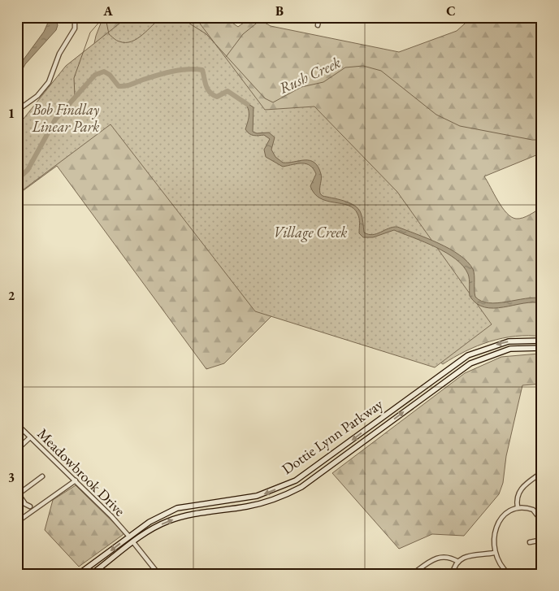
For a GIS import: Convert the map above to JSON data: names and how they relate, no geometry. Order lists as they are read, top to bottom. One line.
{"streets":{"main road":["Dottie Lynn Parkway"],"street":["Meadowbrook Drive"]},"crossings":[["Dottie Lynn Parkway","Meadowbrook Drive"]],"water":["Rush Creek"],"parks":["Bob Findlay Linear Park","Village Creek"],"grid":{"columns":["A","B","C"],"rows":["1","2","3"]}}
